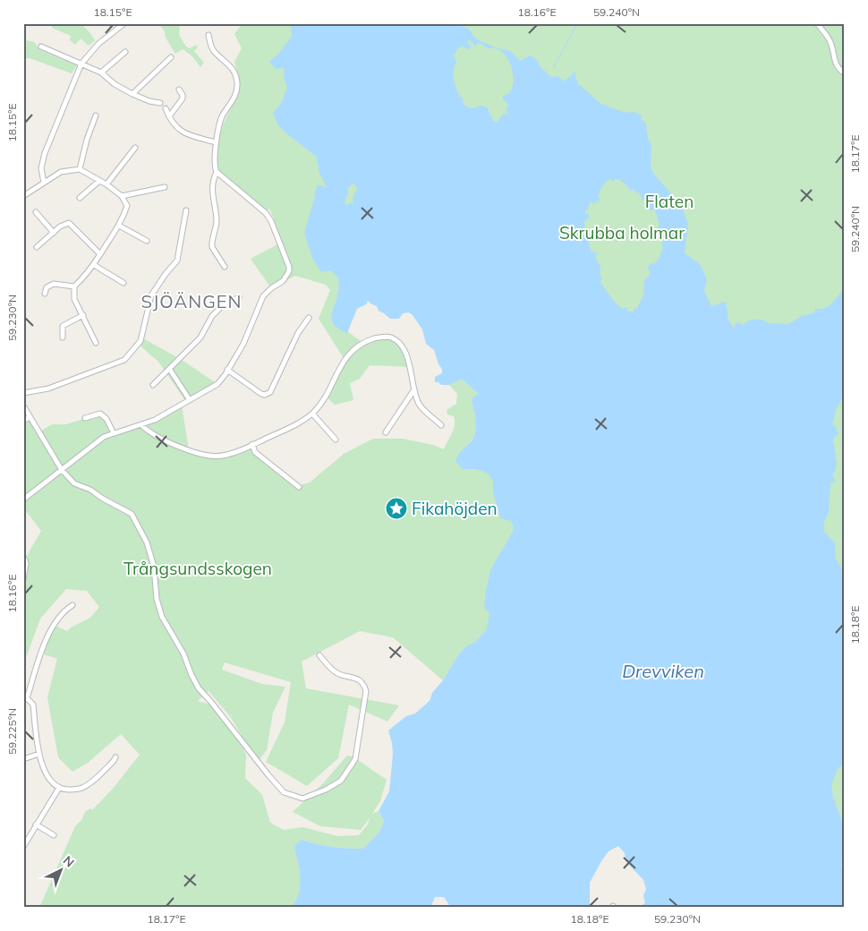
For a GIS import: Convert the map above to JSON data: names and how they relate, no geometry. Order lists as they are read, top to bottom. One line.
{"districts":["SJÖÄNGEN"],"water":["Drevviken"],"parks":["Flaten","Skrubba holmar","Trångsundsskogen"],"places":{"place":["Fikahöjden"]},"north":"top right","coordinates":["18.15°E","18.16°E","59.240°N","18.17°E","59.230°N","18.18°E","59.225°N"]}
